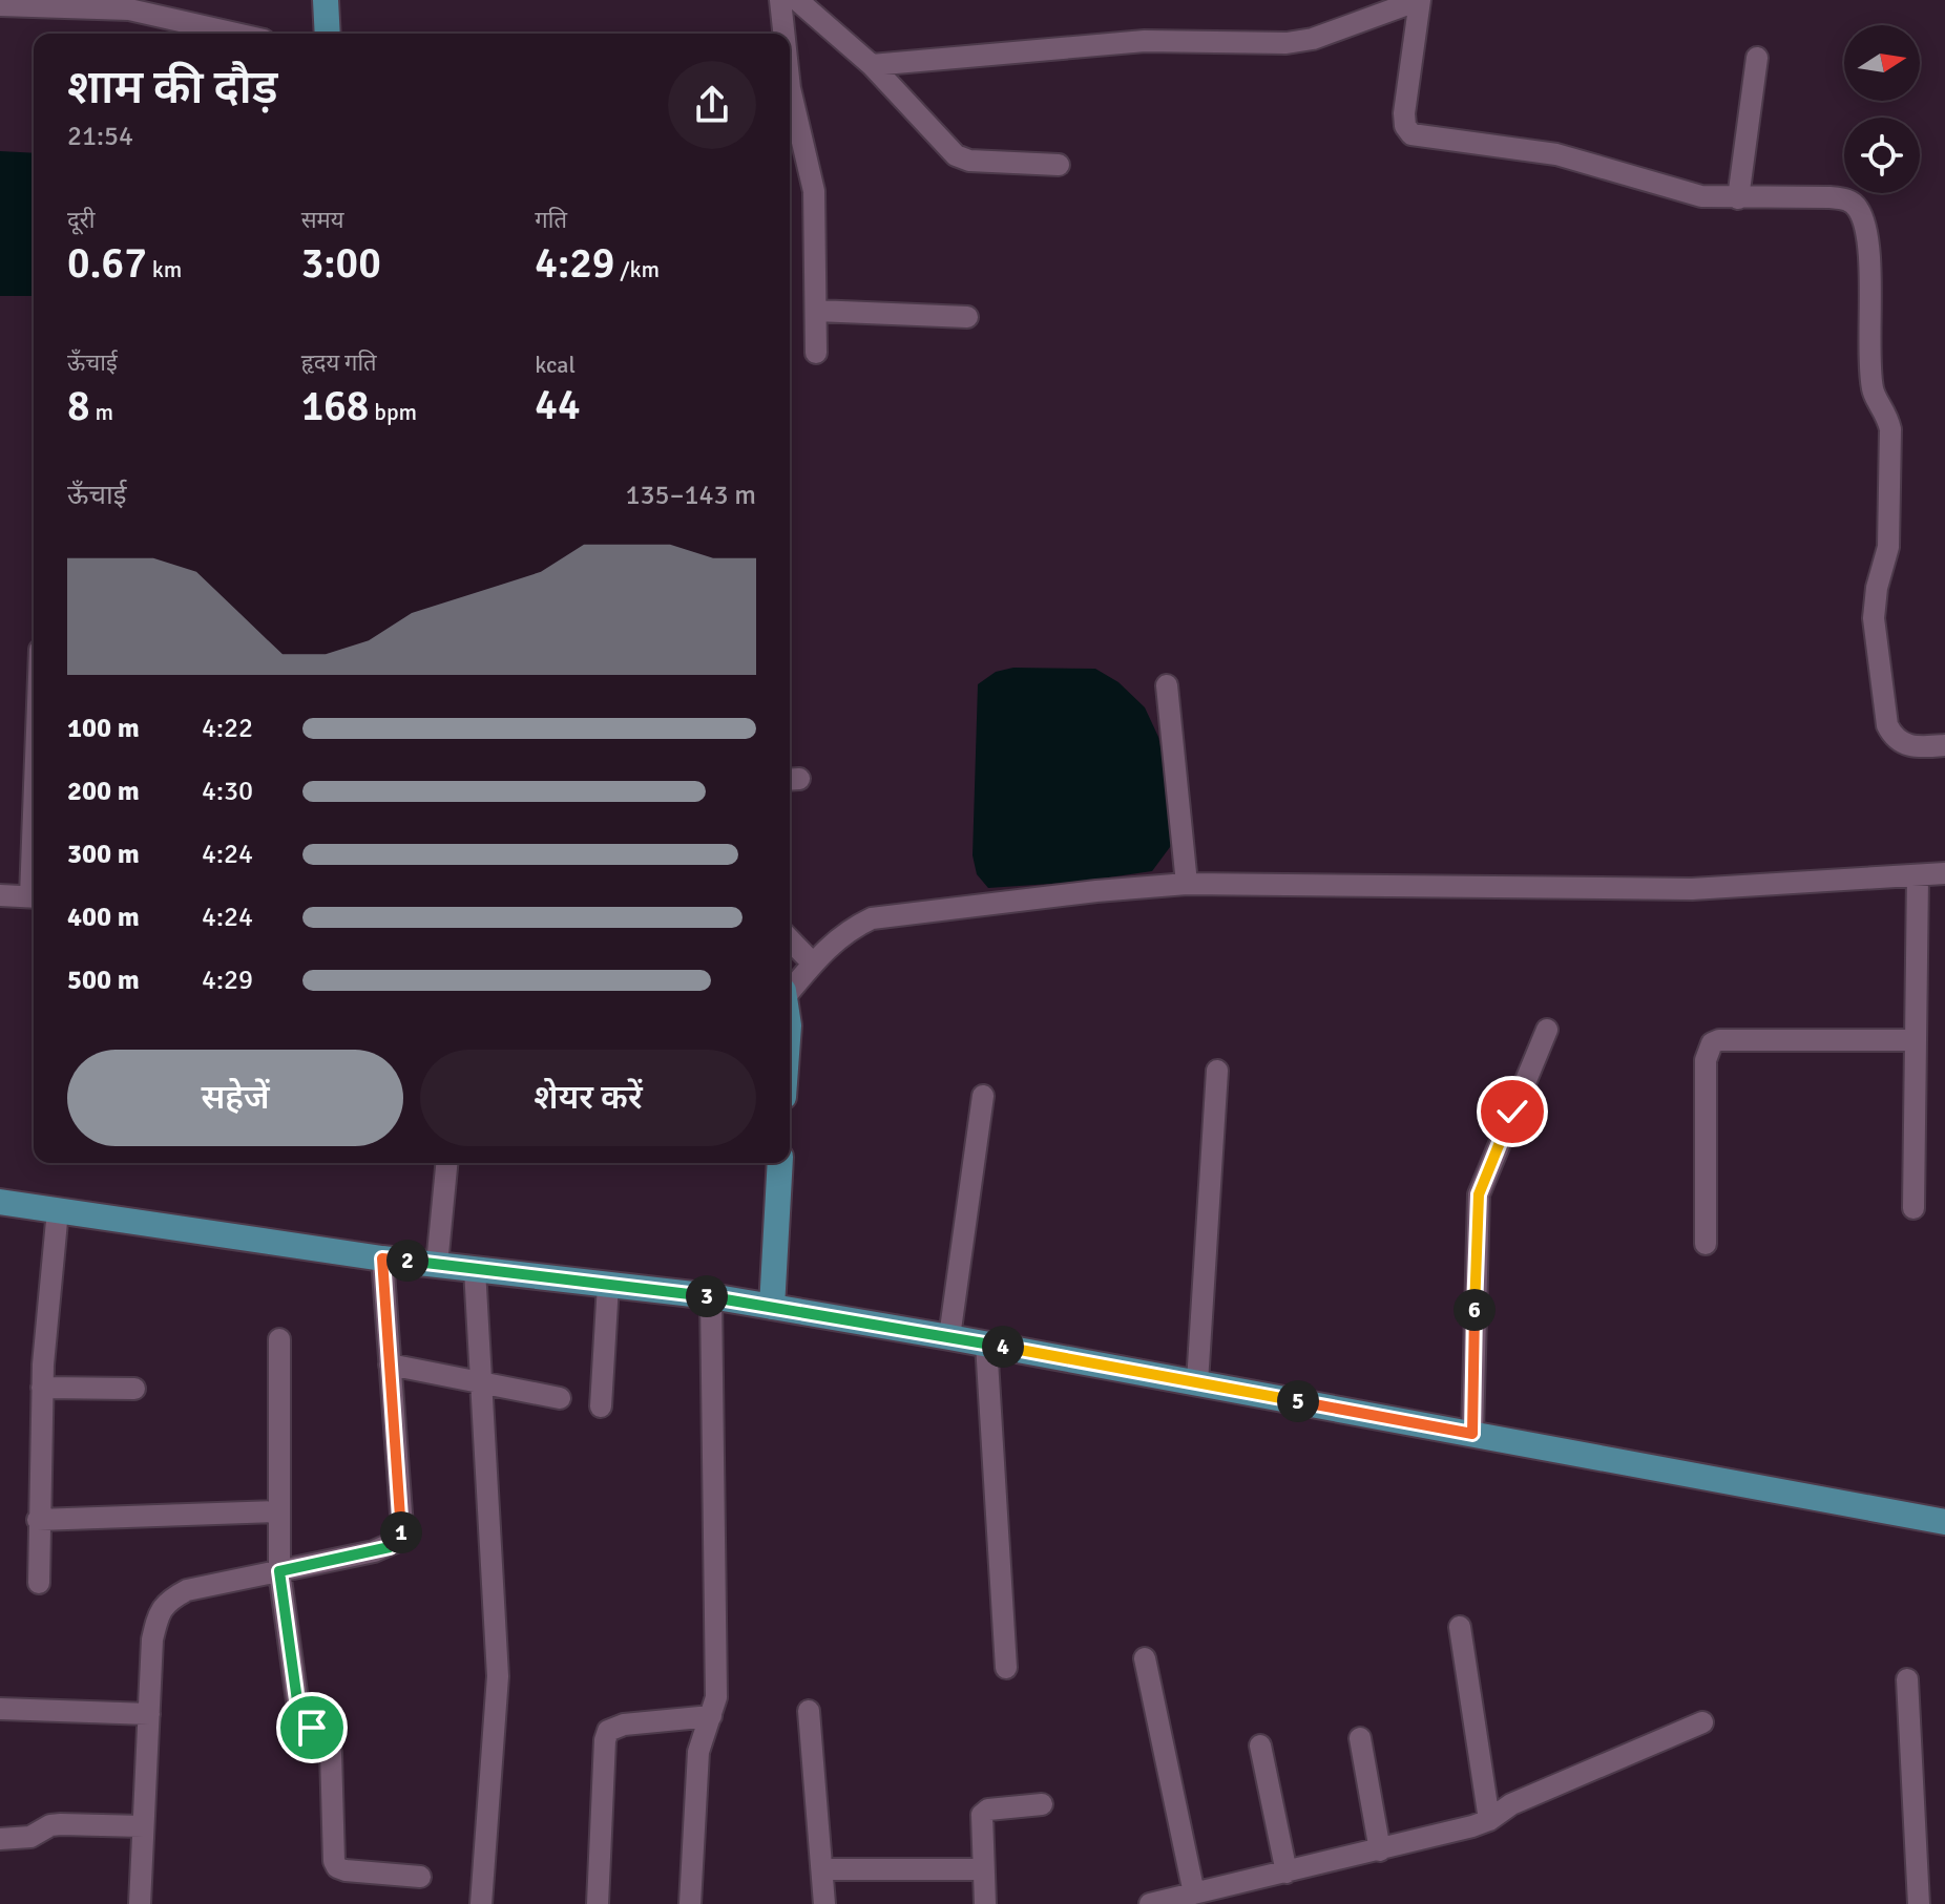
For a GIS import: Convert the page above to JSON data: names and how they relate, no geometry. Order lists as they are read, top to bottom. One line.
{"north":"right","page":{"heading":["शाम की दौड़","21:54"],"stats":[["दूरी","0.67 km"],["समय","3:00"],["गति","4:29 /km"],["ऊँचाई","8 m"],["हृदय गति","168 bpm"],["kcal","44"]],"chart":["ऊँचाई","135–143 m"],"list":[{"name":"100 m","note":"4:22"},{"name":"200 m","note":"4:30"},{"name":"300 m","note":"4:24"},{"name":"400 m","note":"4:24"},{"name":"500 m","note":"4:29"}],"buttons":["सहेजें","शेयर करें"],"pins":["2","3","6","4","5","1"]}}
